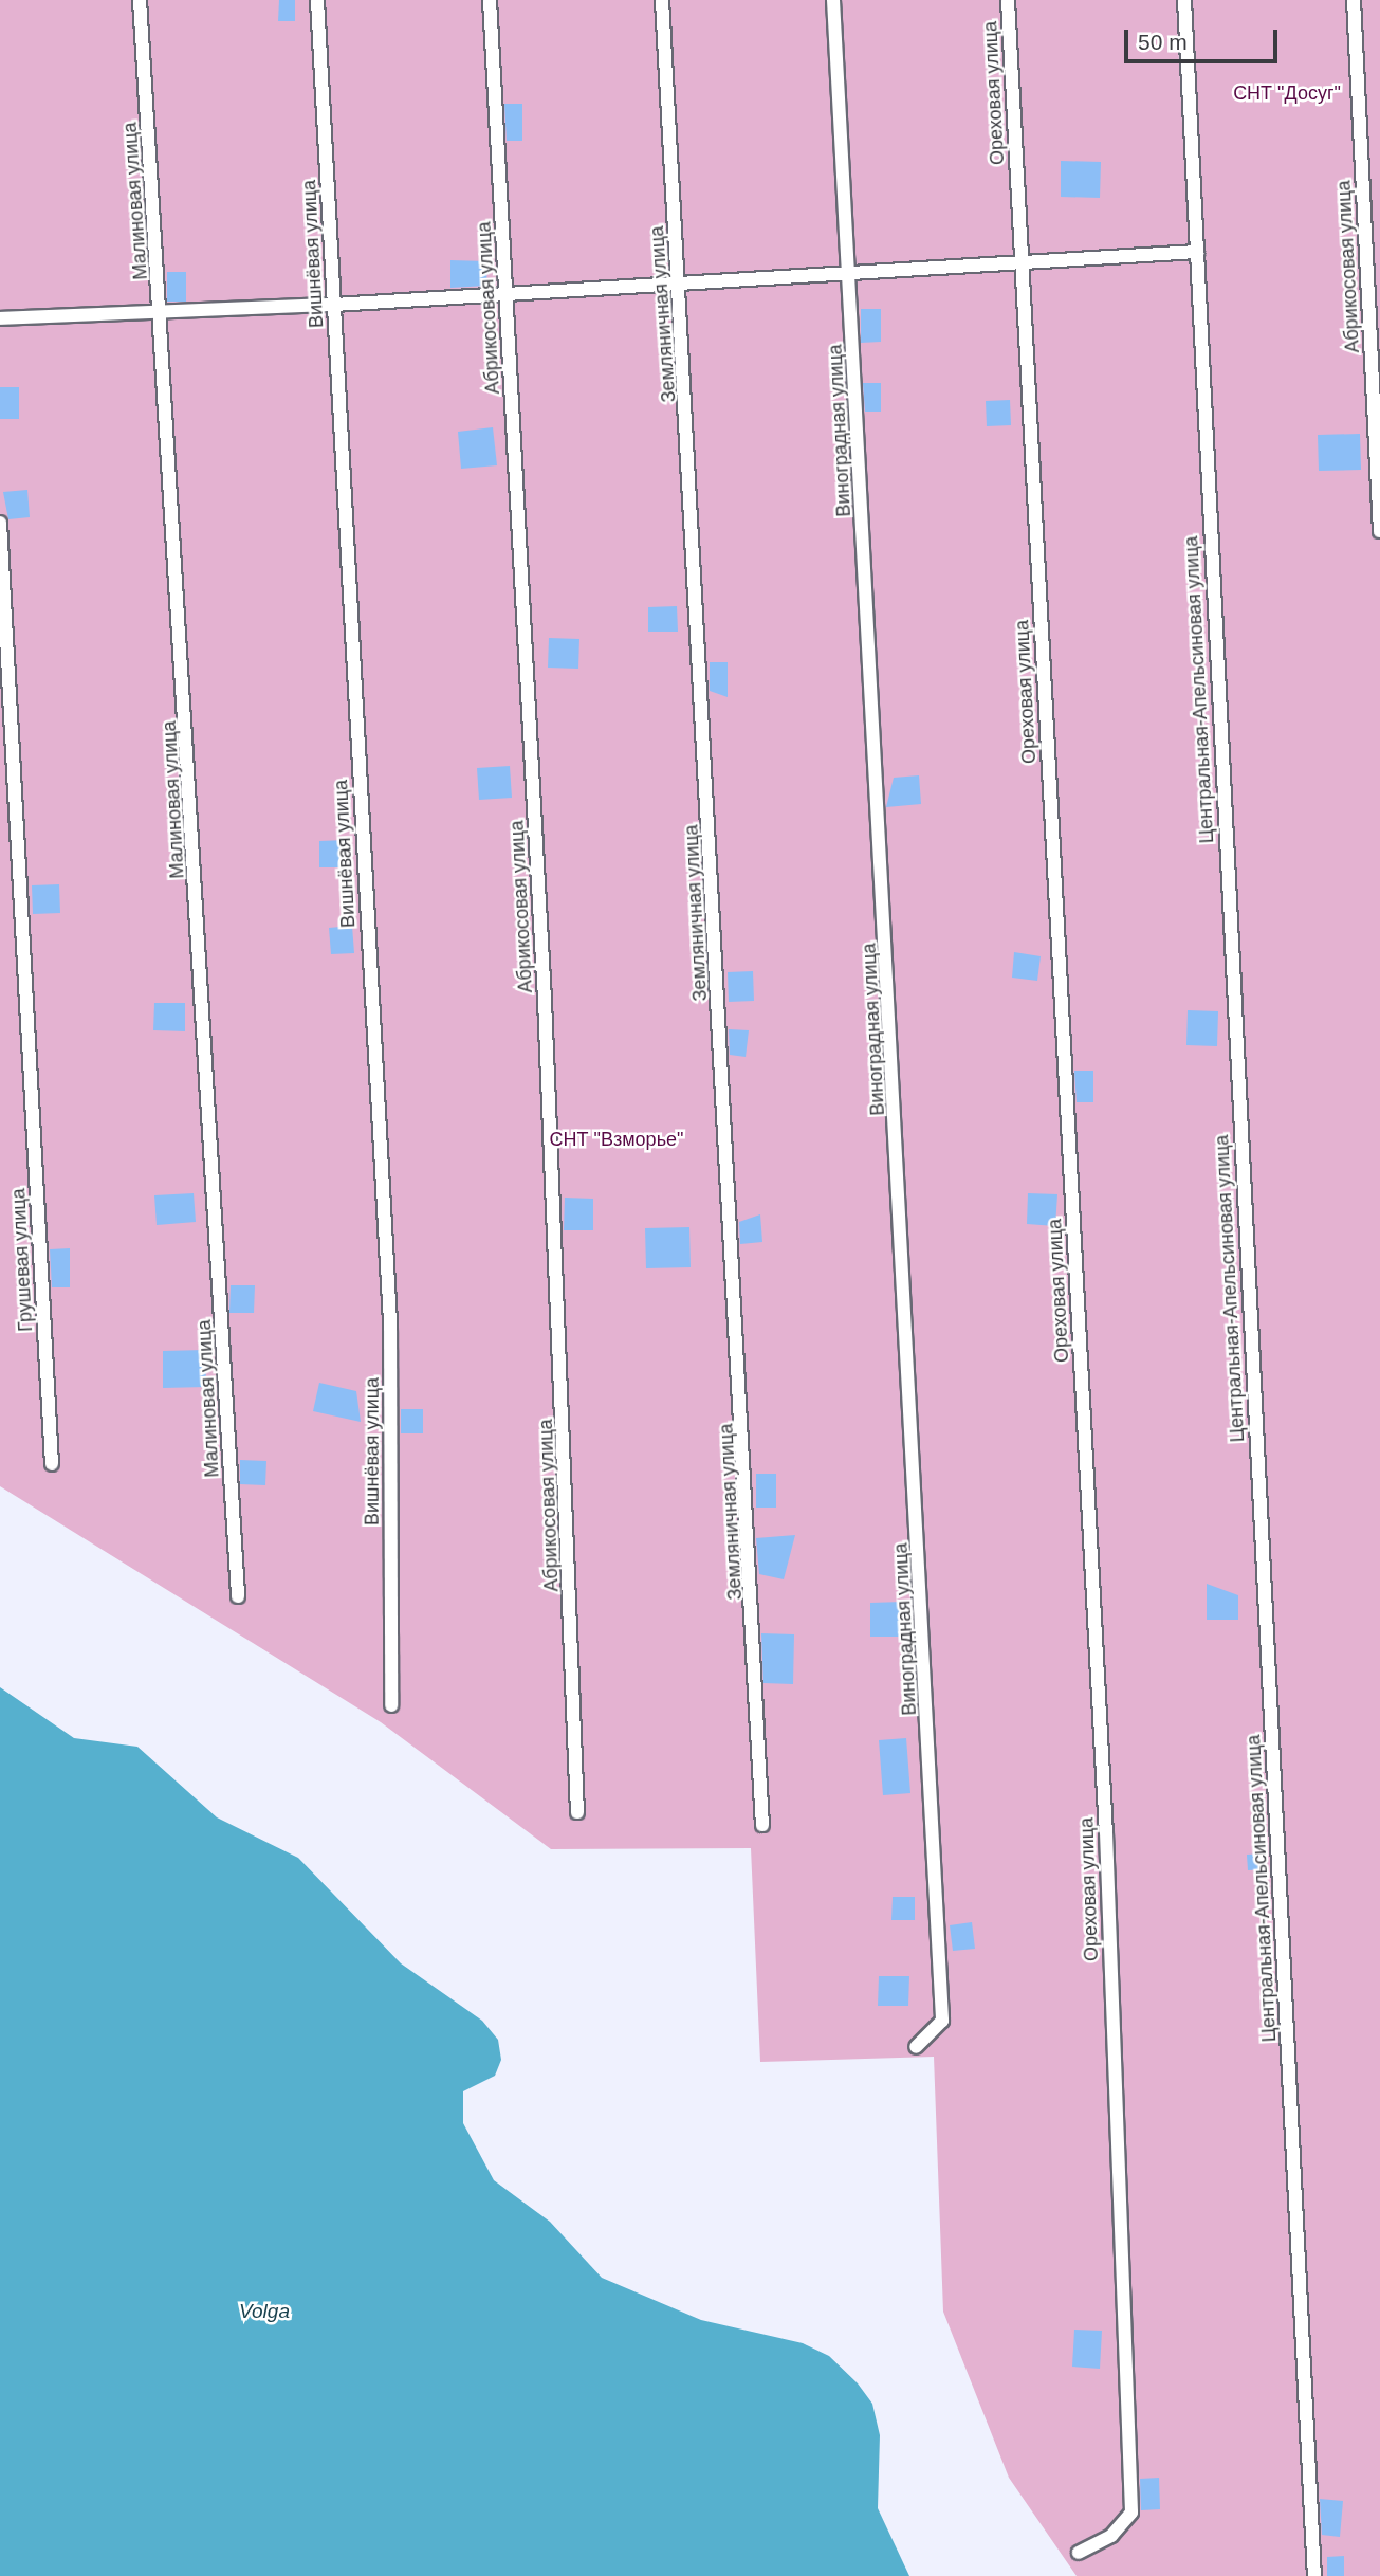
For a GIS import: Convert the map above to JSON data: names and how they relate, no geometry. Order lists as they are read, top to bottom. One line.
{"streets":{"lane":["Ореховая улица","Малиновая улица","Вишнёвая улица","Абрикосовая улица","Земляничная улица","Виноградная улица","Центральная-Апельсиновая улица","Грушевая улица"]},"water":["Volga"],"parks":["СНТ \"Досуг\"","СНТ \"Взморье\""],"scale_bar":"50 m"}
